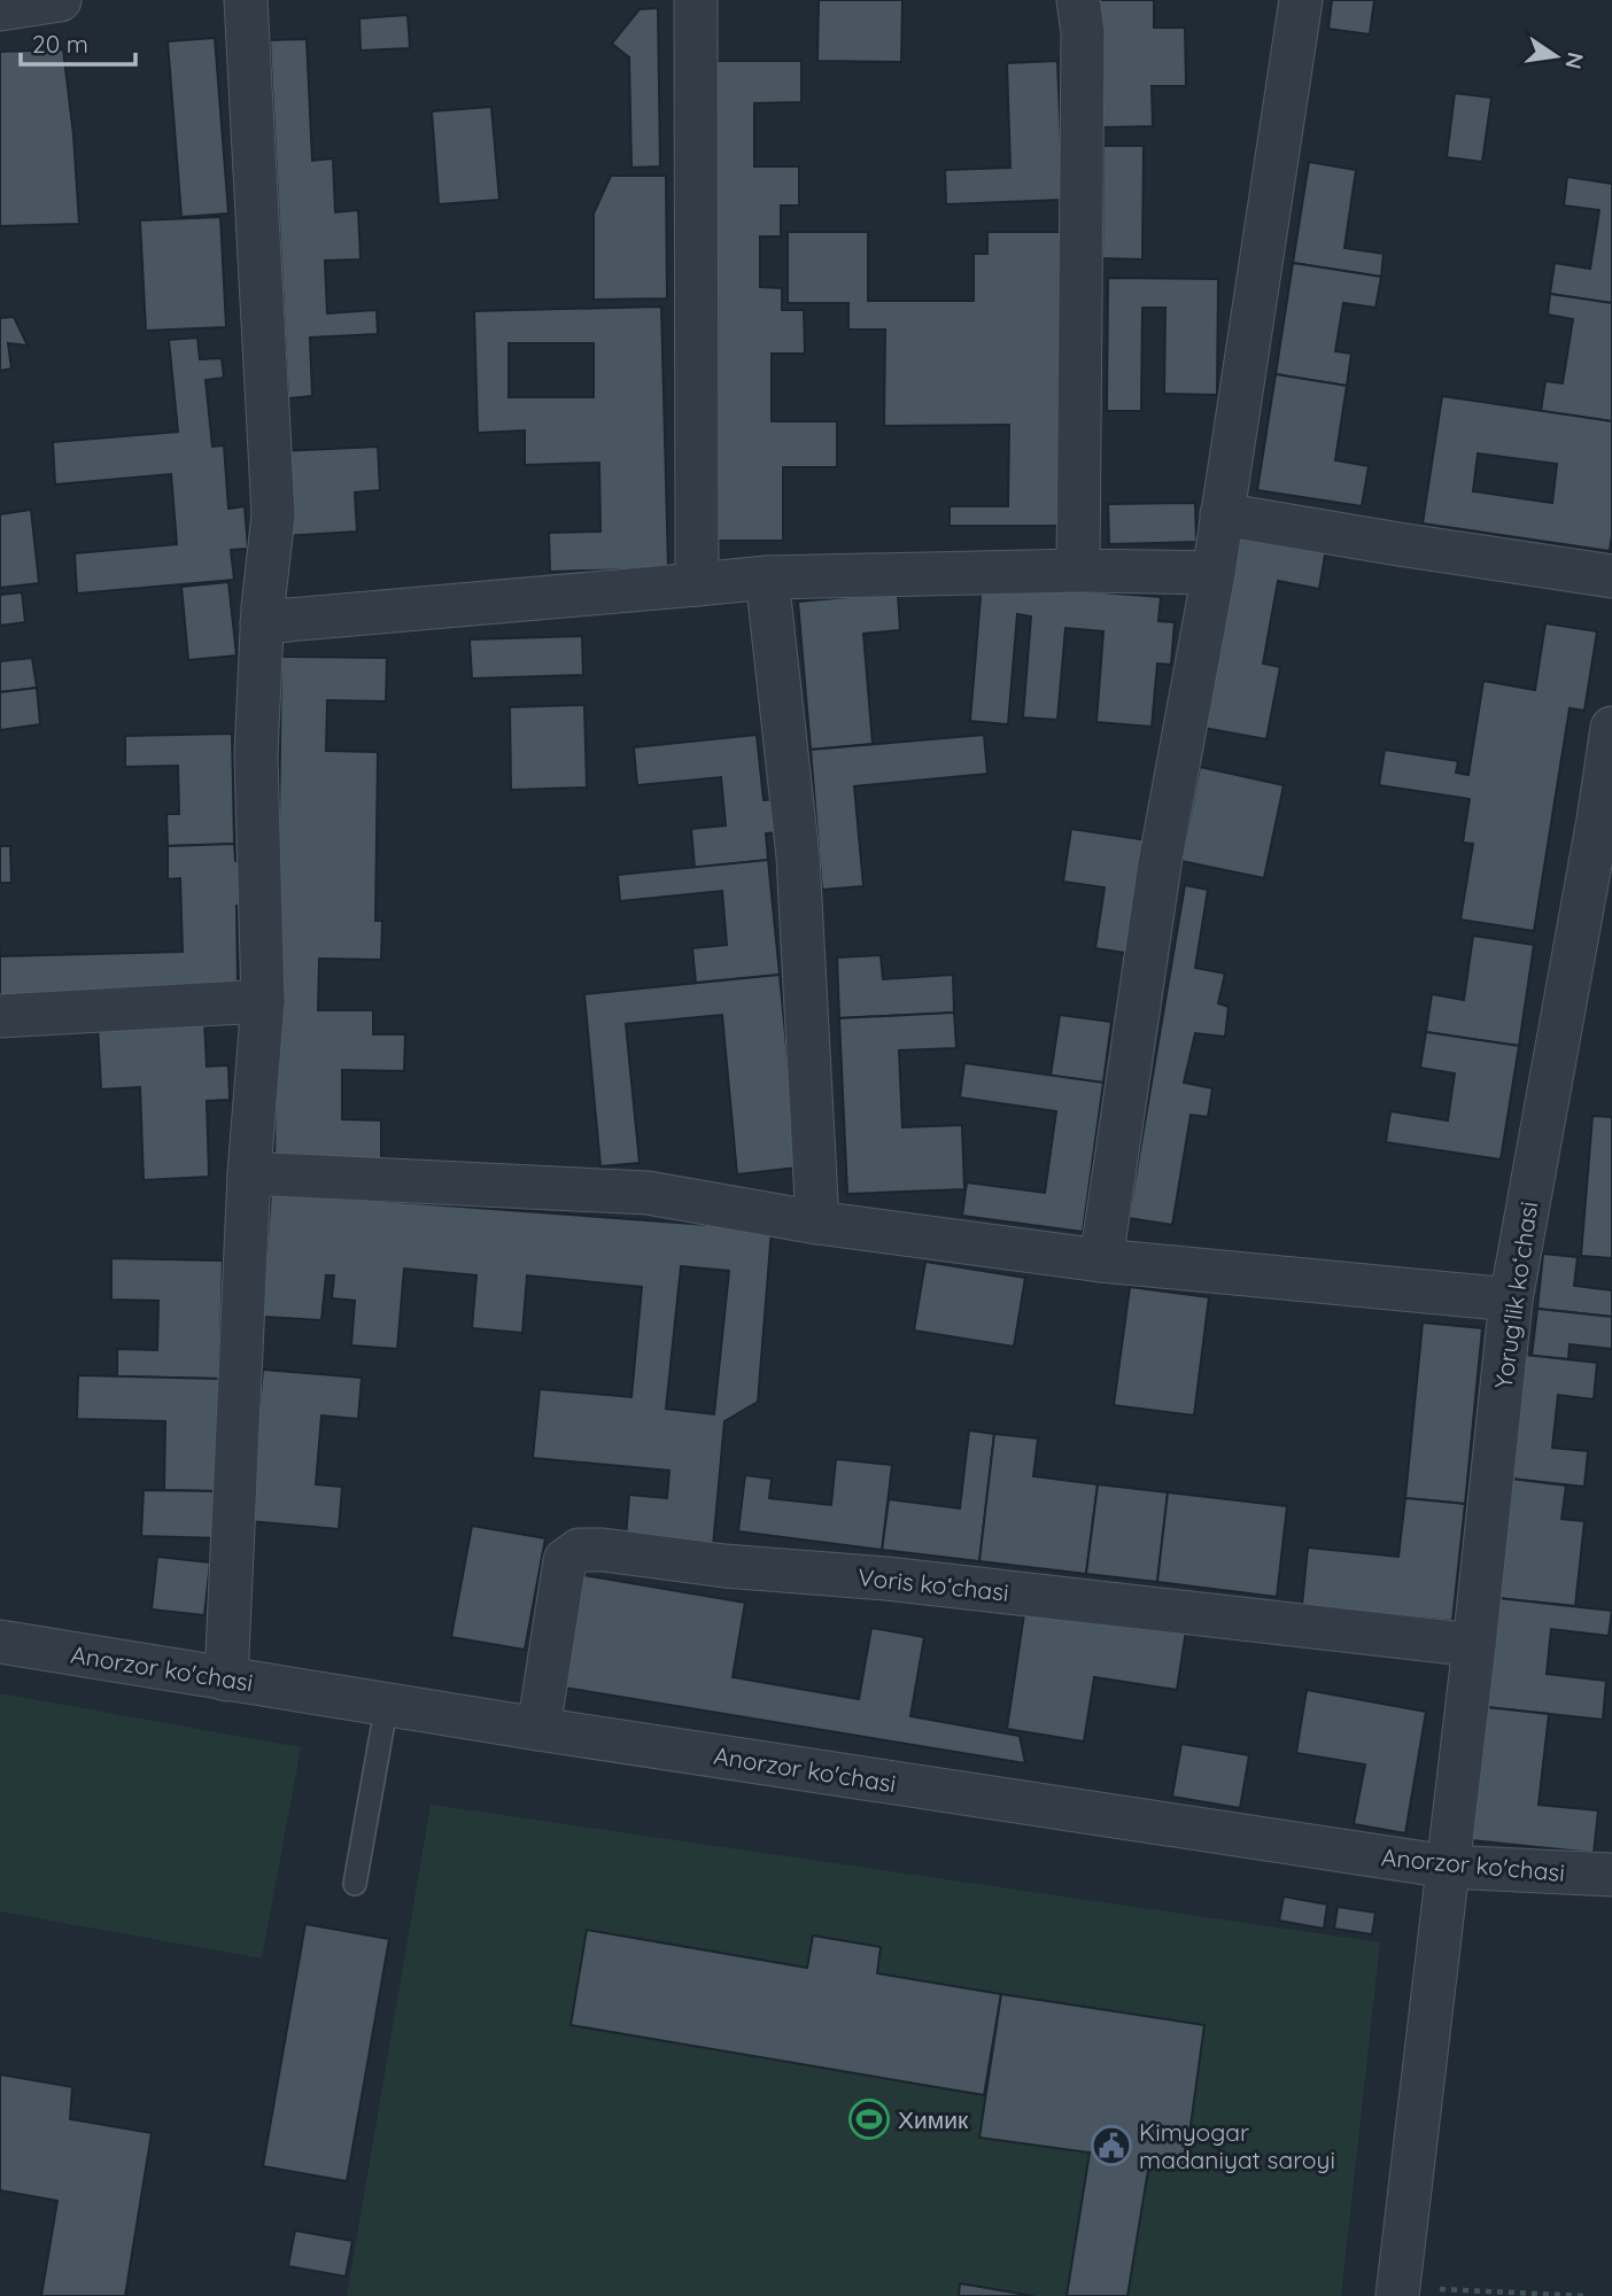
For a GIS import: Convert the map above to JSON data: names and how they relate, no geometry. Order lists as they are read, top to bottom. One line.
{"streets":{"street":["Yorugʻlik koʻchasi","Voris koʻchasi","Anorzor ko'chasi"]},"crossings":[["Yorugʻlik koʻchasi","Voris koʻchasi"],["Yorugʻlik koʻchasi","Anorzor ko'chasi"],["Voris koʻchasi","Anorzor ko'chasi"]],"places":{"sports":["Химик"],"public building":["Kimyogar madaniyat saroyi"]},"scale_bar":"20 m","north":"right"}
